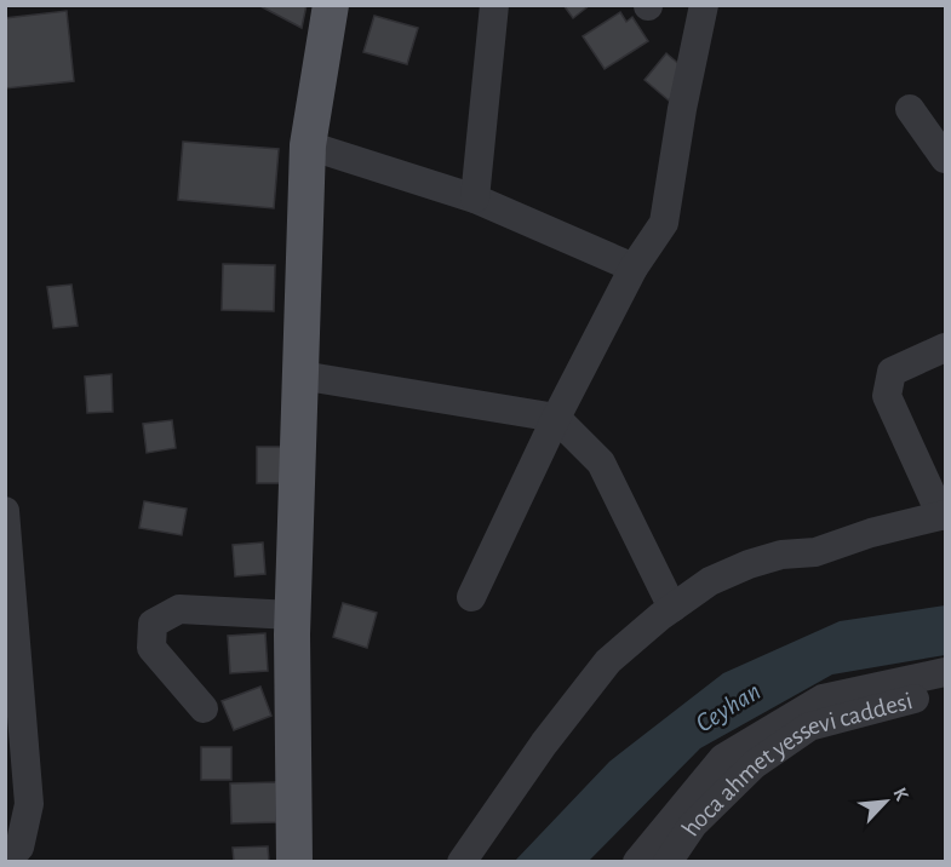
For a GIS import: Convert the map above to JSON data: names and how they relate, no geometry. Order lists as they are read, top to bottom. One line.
{"streets":{"street":["hoca ahmet yessevi caddesi"]},"water":["Ceyhan"],"north":"top right"}
